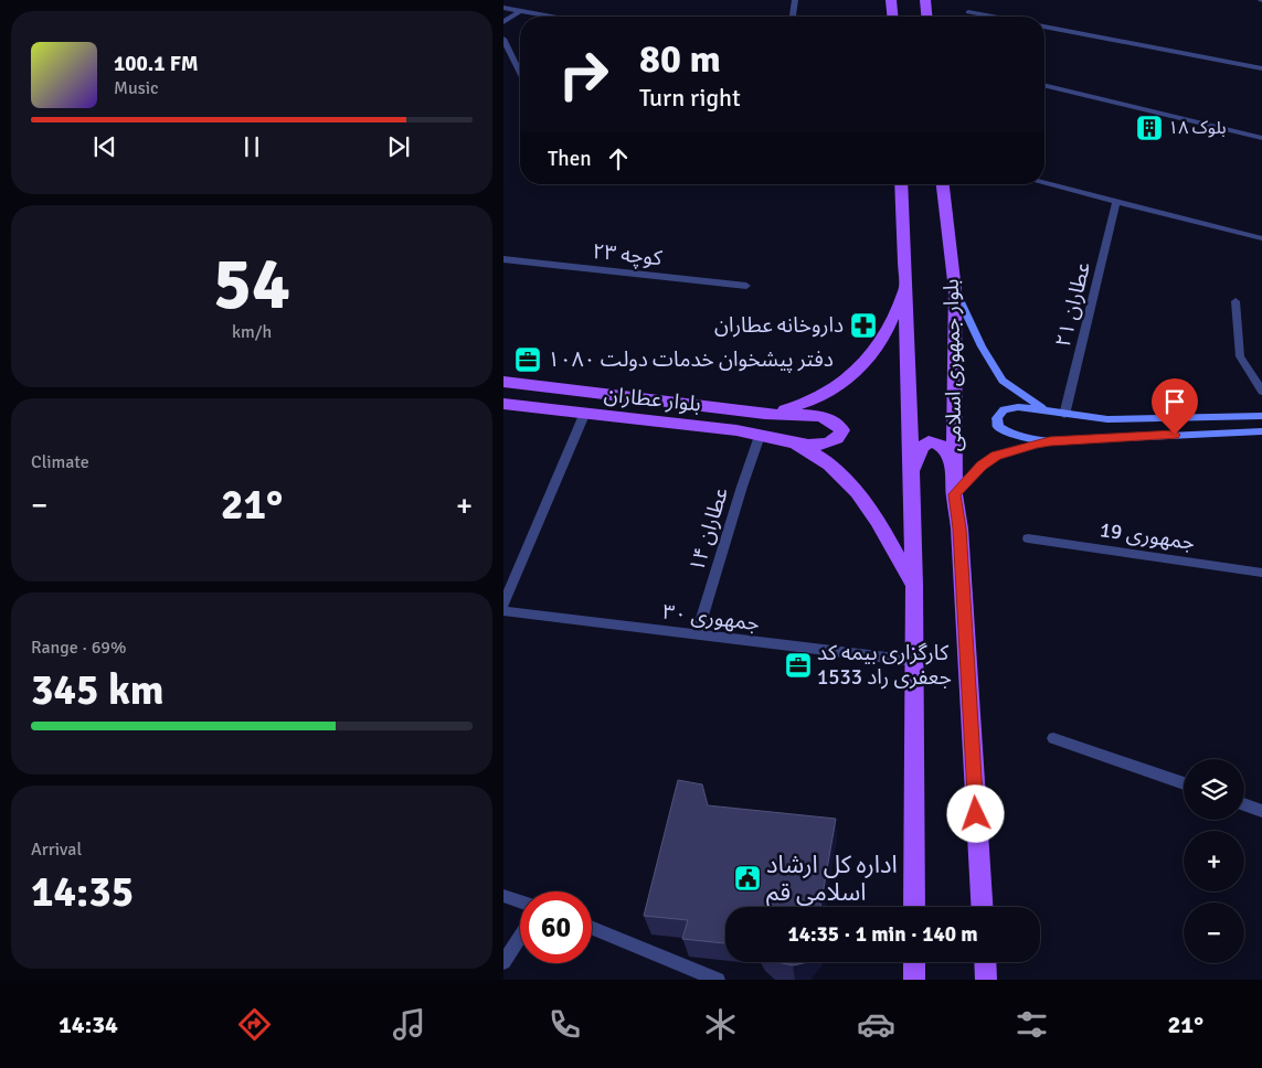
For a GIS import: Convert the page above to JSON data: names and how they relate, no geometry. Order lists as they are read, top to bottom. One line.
{"streets":{"main road":["بلوار جمهوری اسلامی","بلوار عطاران"],"street":["کوچه ۲۳","عطاران ۲۱","عطاران ۱۴","جمهوری 19","جمهوری ۳۰"]},"crossings":[["بلوار جمهوری اسلامی","جمهوری ۳۰"],["بلوار عطاران","عطاران ۱۴"],["عطاران ۱۴","جمهوری ۳۰"]],"places":{"building":["بلوک ۱۸"],"pharmacy":["داروخانه عطاران"],"office":["دفتر پیشخوان خدمات دولت ۱۰۸۰","کارگزاری بیمه کد 1533 جعفری راد"],"public building":["اداره کل ارشاد اسلامی قم"]},"page":{"turn":["80 m","Turn right"],"song":["100.1 FM","Music"],"then":"Then","tile":[["54","km/h"],"Climate",["Range · 69%","345 km"],["Arrival","14:35"]],"heat":["−","21°","+"],"map_buttons":["+","−"],"limit":"60","trip":"14:35 · 1 min · 140 m","tabs":["14:34","21°"]}}
